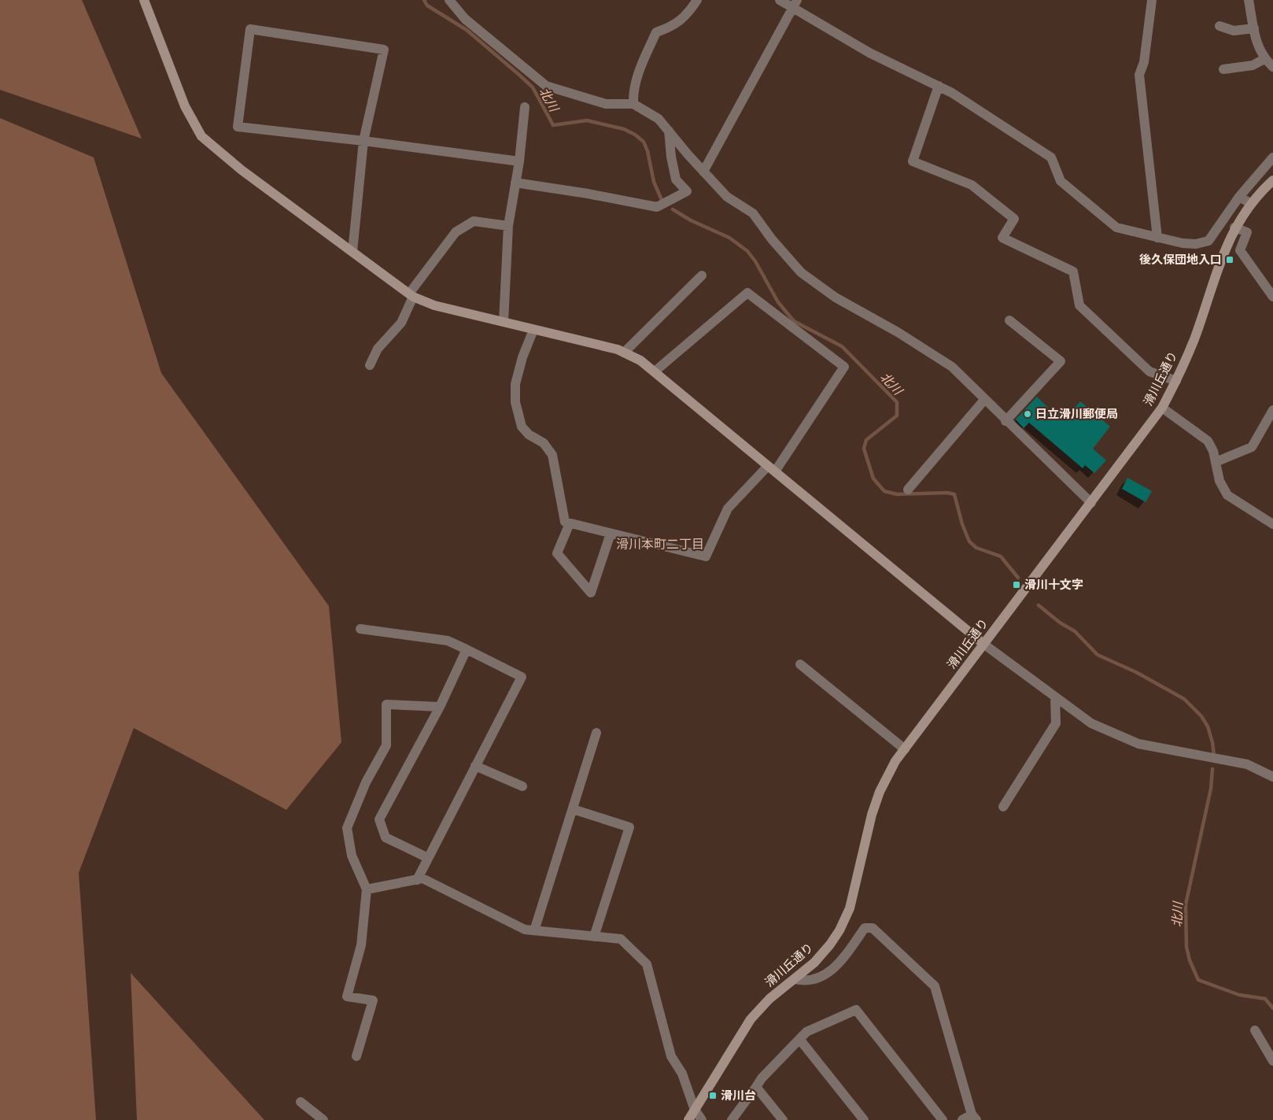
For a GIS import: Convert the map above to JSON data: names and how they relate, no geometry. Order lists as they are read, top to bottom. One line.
{"streets":{"street":["滑川丘通り"]},"districts":["滑川本町二丁目"],"water":["北川"],"places":{"transit":["後久保団地入口","滑川十文字","滑川台"],"other":["日立滑川郵便局"]}}
